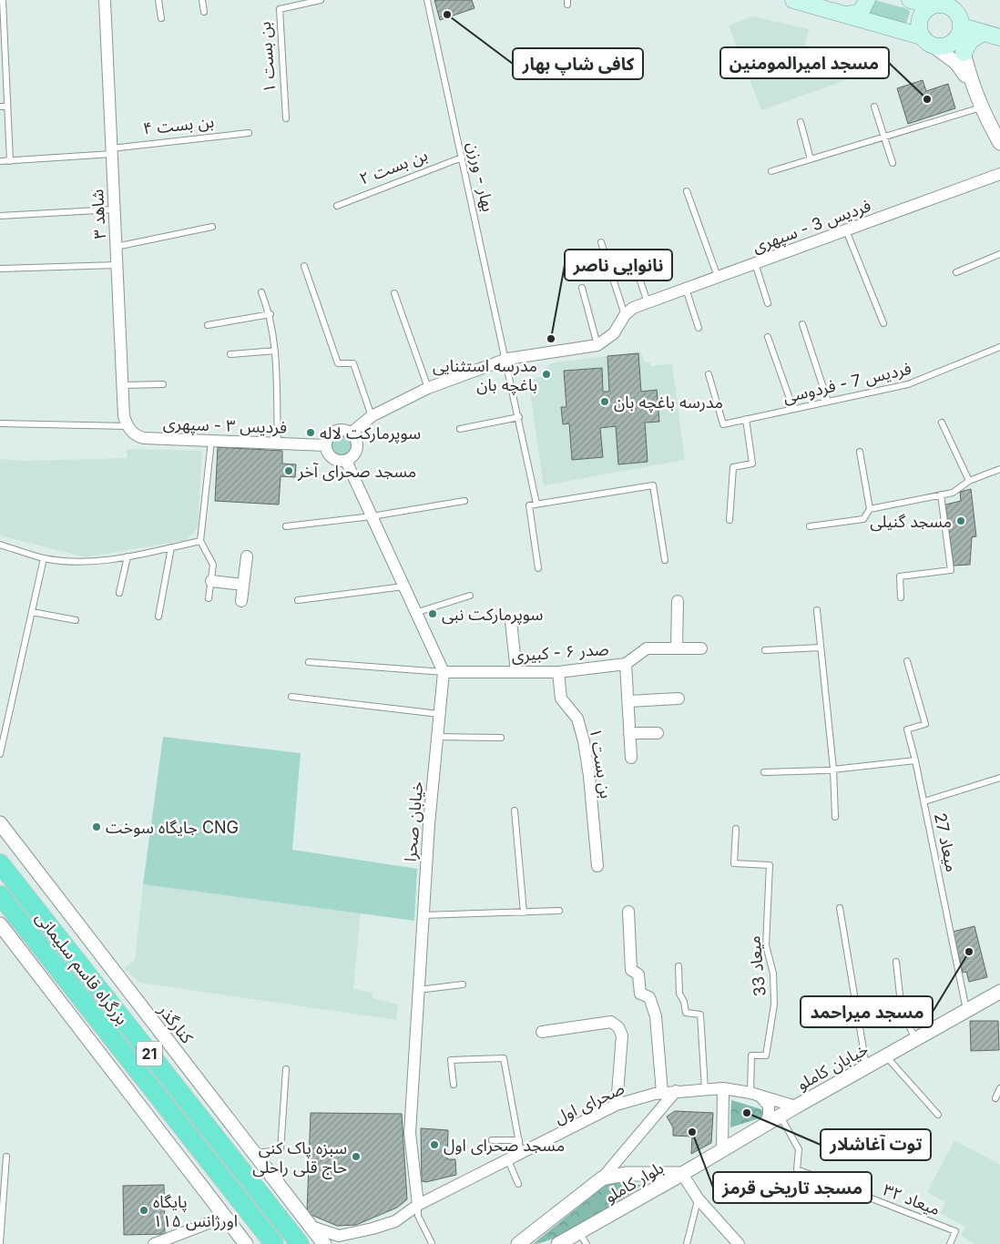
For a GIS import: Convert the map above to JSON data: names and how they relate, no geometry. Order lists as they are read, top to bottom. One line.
{"streets":{"highway":["بزرگراه قاسم سلیمانی","21"],"street":["بن بست ۱","شاهد ۳","فردیس 3 - سپهری","فردیس ۳ - سپهری","صدر ۶ - کبیری","خیابان صحرا","کنارگذر","خیابان کاملو","صحرای اول","بلوار کاملو"],"lane":["بن بست ۴","بن بست ۲","بهار - ورزن","فردیس 7 - فردوسی","میعاد 27","میعاد 33","میعاد ۳۲"]},"crossings":[["بن بست ۱","صدر ۶ - کبیری"],["بن بست ۴","شاهد ۳"],["بن بست ۲","بهار - ورزن"],["شاهد ۳","فردیس ۳ - سپهری"],["فردیس ۳ - سپهری","خیابان صحرا"],["صدر ۶ - کبیری","خیابان صحرا"],["خیابان صحرا","صحرای اول"],["میعاد 27","خیابان کاملو"],["میعاد 33","صحرای اول"],["کنارگذر","صحرای اول"],["خیابان کاملو","صحرای اول"],["خیابان کاملو","بلوار کاملو"],["خیابان کاملو","میعاد ۳۲"]],"places":["کافی شاپ بهار","مسجد امیرالمومنین","نانوایی ناصر","مدرسه استثنایی باغچه بان","مدرسه باغچه بان","سوپرمارکت لاله","مسجد صحرای آخر","مسجد گنیلی","سوپرمارکت نبی","جایگاه سوخت CNG","مسجد میراحمد","توت آغاشلار","مسجد تاریخی قرمز","مسجد صحرای اول","سبزه پاک کنی حاج قلی راحلی","پایگاه اورژانس ۱۱۵"]}
